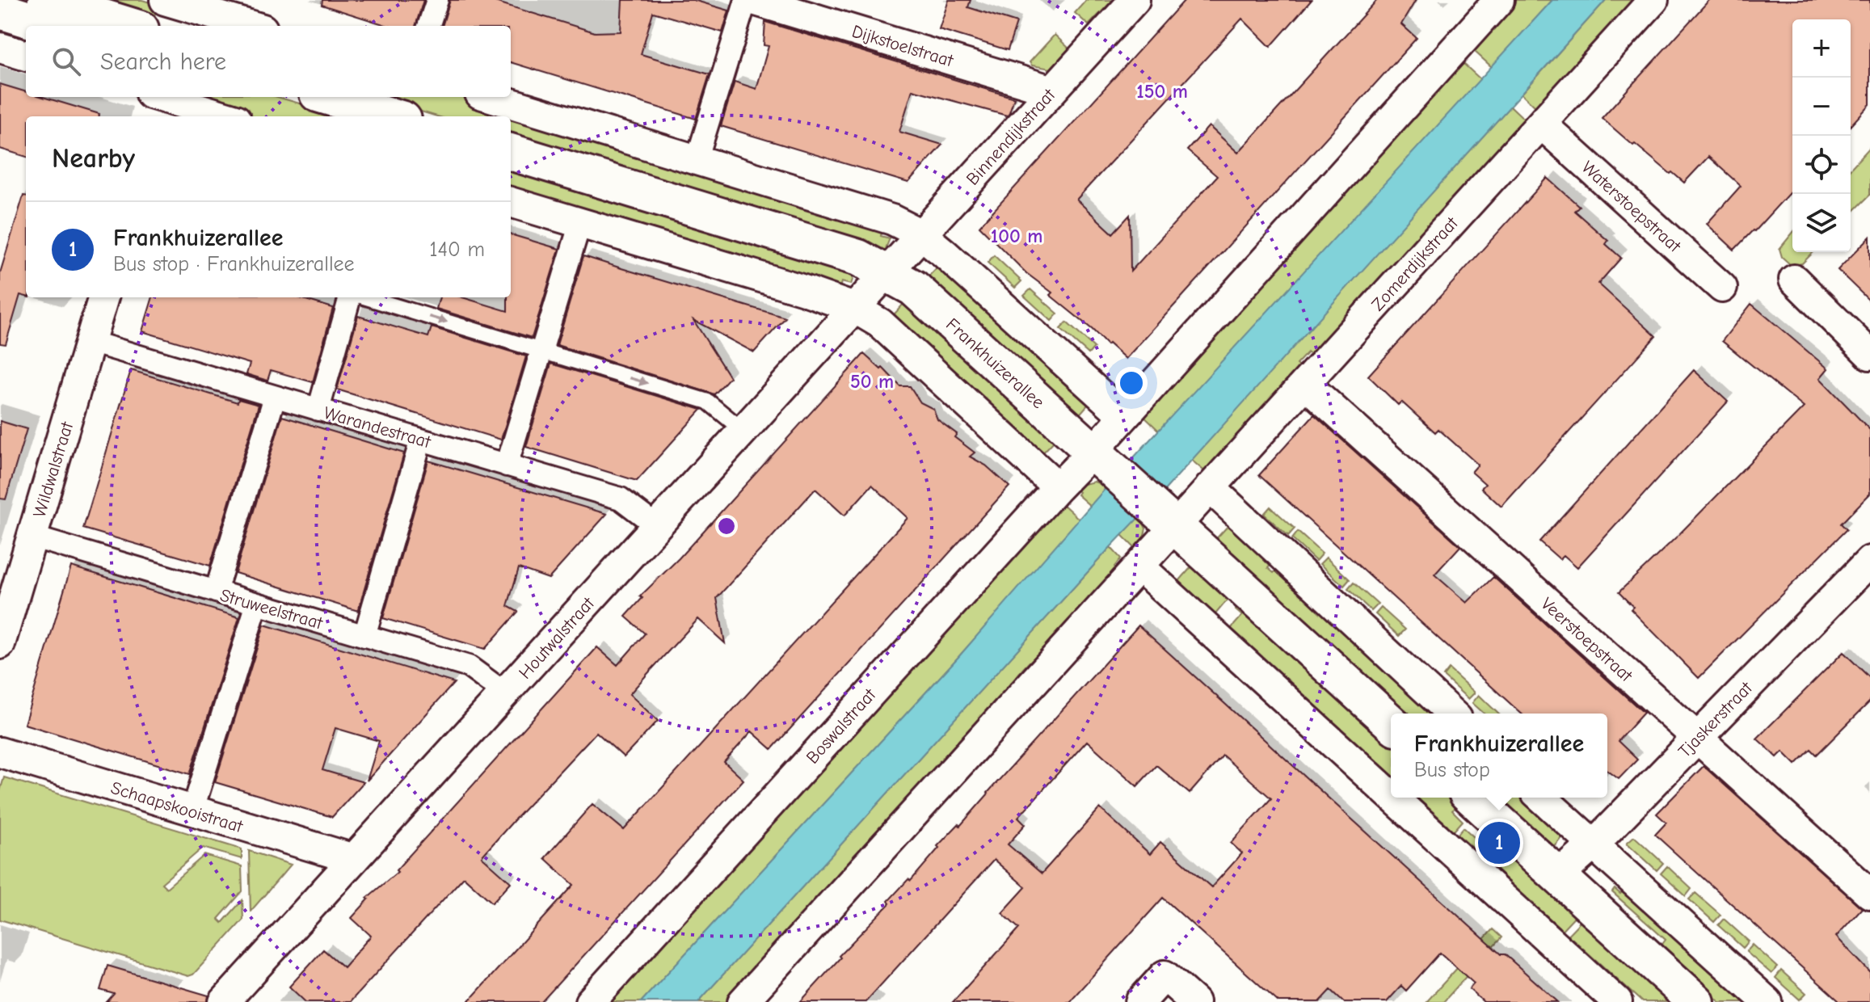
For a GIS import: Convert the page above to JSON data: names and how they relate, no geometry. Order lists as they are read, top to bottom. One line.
{"streets":{"main road":["Frankhuizerallee"],"street":["Dijkstoelstraat","Binnendijkstraat","Waterstoepstraat","Zomerdijkstraat","Warandestraat","Wildwalstraat","Struweelstraat","Houtwalstraat","Veerstoepstraat","Tjaskerstraat","Boswalstraat","Schaapskooistraat"]},"crossings":[["Dijkstoelstraat","Binnendijkstraat"],["Binnendijkstraat","Frankhuizerallee"],["Binnendijkstraat","Houtwalstraat"],["Waterstoepstraat","Zomerdijkstraat"],["Zomerdijkstraat","Frankhuizerallee"],["Zomerdijkstraat","Veerstoepstraat"],["Frankhuizerallee","Houtwalstraat"],["Frankhuizerallee","Boswalstraat"],["Warandestraat","Wildwalstraat"],["Warandestraat","Houtwalstraat"],["Wildwalstraat","Struweelstraat"],["Struweelstraat","Houtwalstraat"],["Houtwalstraat","Schaapskooistraat"],["Veerstoepstraat","Tjaskerstraat"]],"page":{"map_buttons":["+","−"],"search":"Search here","heading":"Nearby","list":[{"mark":"1","name":"Frankhuizerallee","note":"Bus stop · Frankhuizerallee","value":"140 m"}],"popup":["Frankhuizerallee","Bus stop"],"pins":"1"},"rings":["150 m","100 m","50 m"]}
